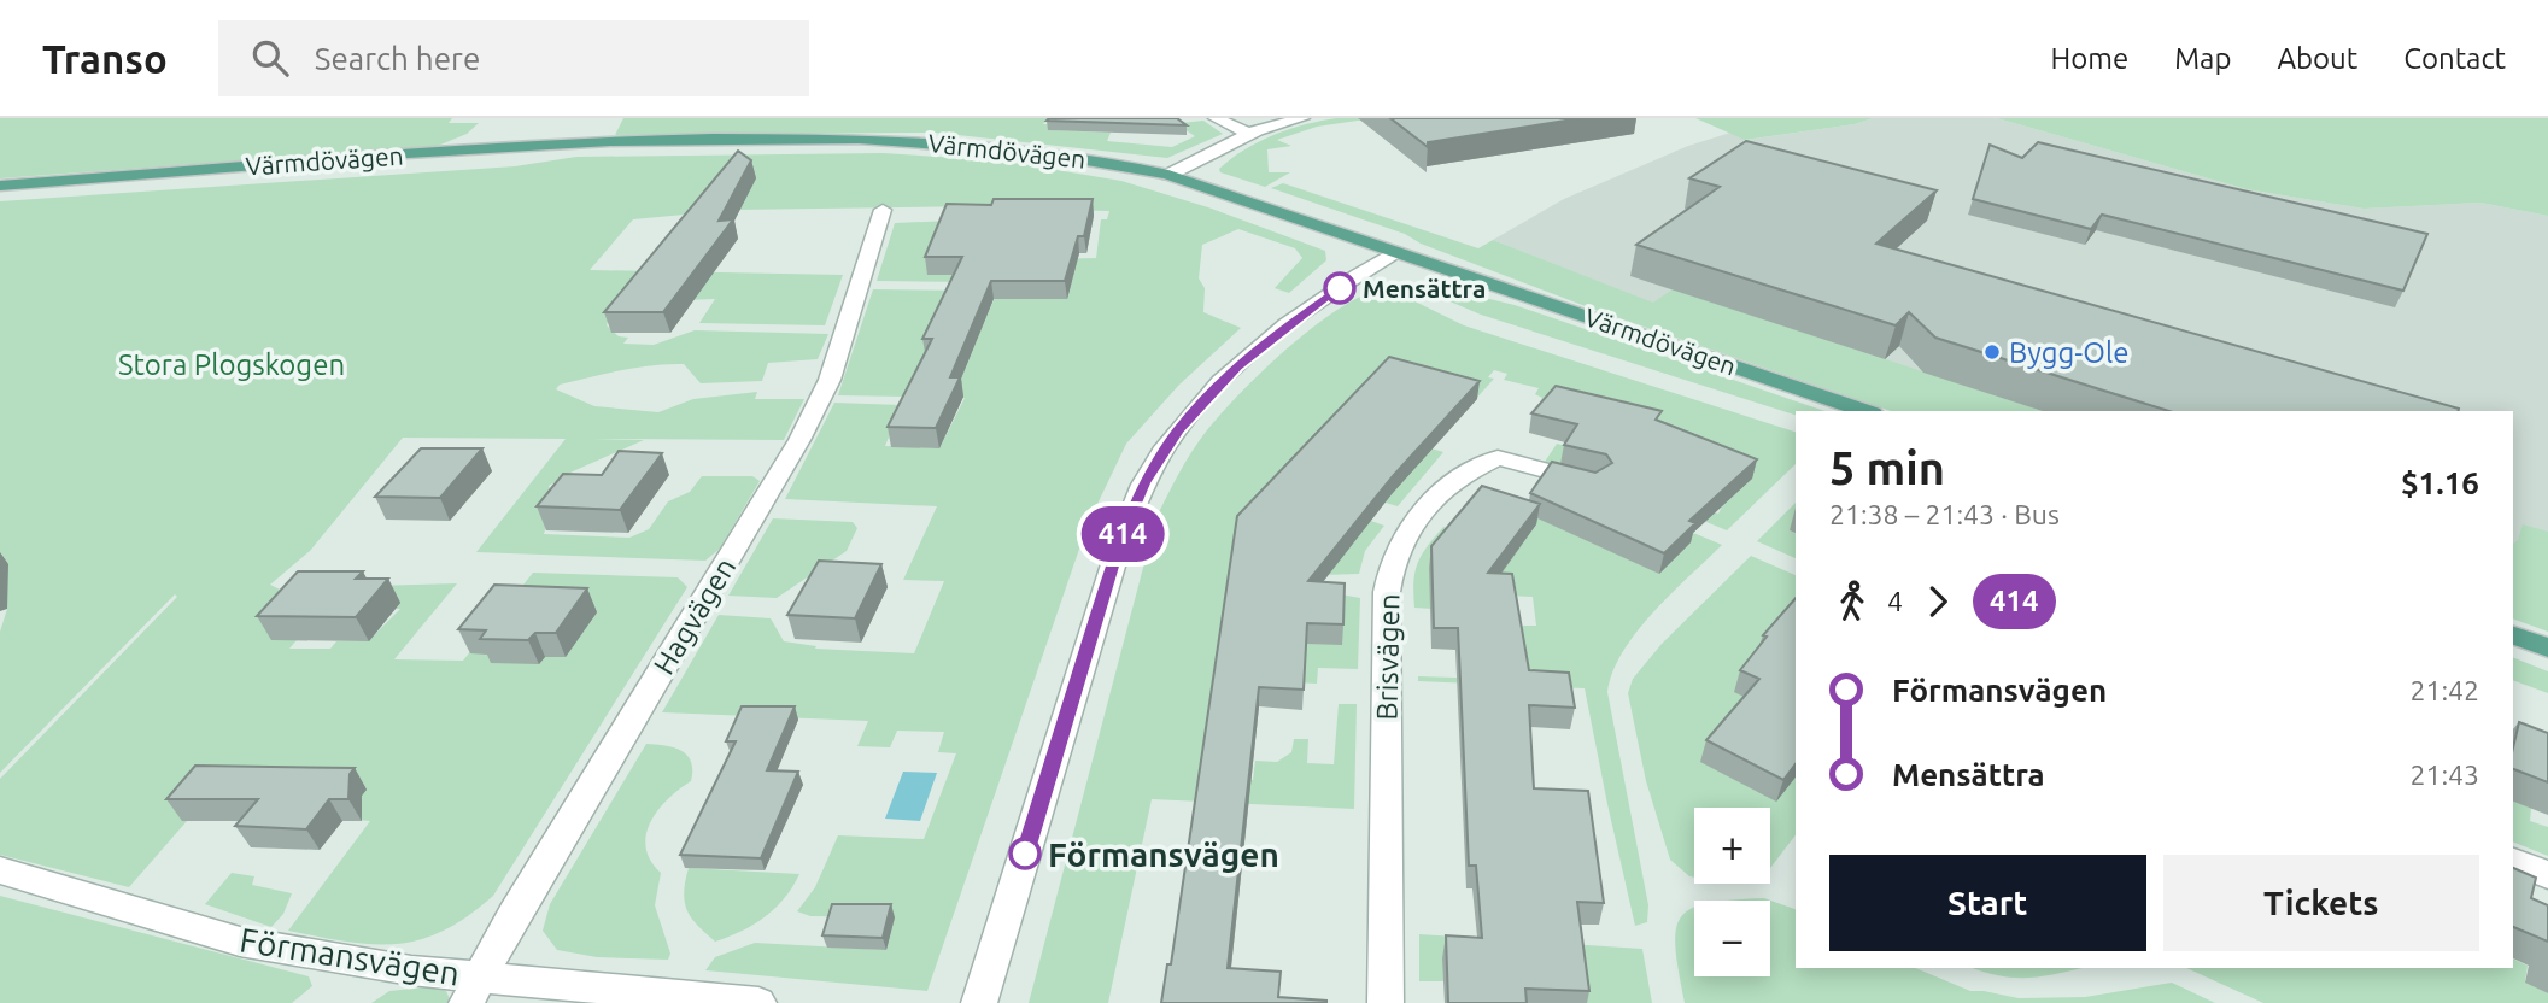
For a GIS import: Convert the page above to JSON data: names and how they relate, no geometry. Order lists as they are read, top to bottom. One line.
{"streets":{"main road":["Värmdövägen"],"street":["Hagvägen","Brisvägen","Förmansvägen"]},"crossings":[["Hagvägen","Förmansvägen"]],"parks":["Stora Plogskogen"],"places":["Mensättra","Bygg-Ole","Förmansvägen"],"lines":["bus line 414"],"page":{"header":"Transo","search":"Search here","nav":["Home","Map","About","Contact"],"on_map":"414","heading":["5 min","21:38 – 21:43 · Bus","$1.16"],"legs":["4","414"],"list":[{"name":"Förmansvägen","value":"21:42"},{"name":"Mensättra","value":"21:43"}],"map_buttons":["+","−"],"buttons":["Start","Tickets"]}}
